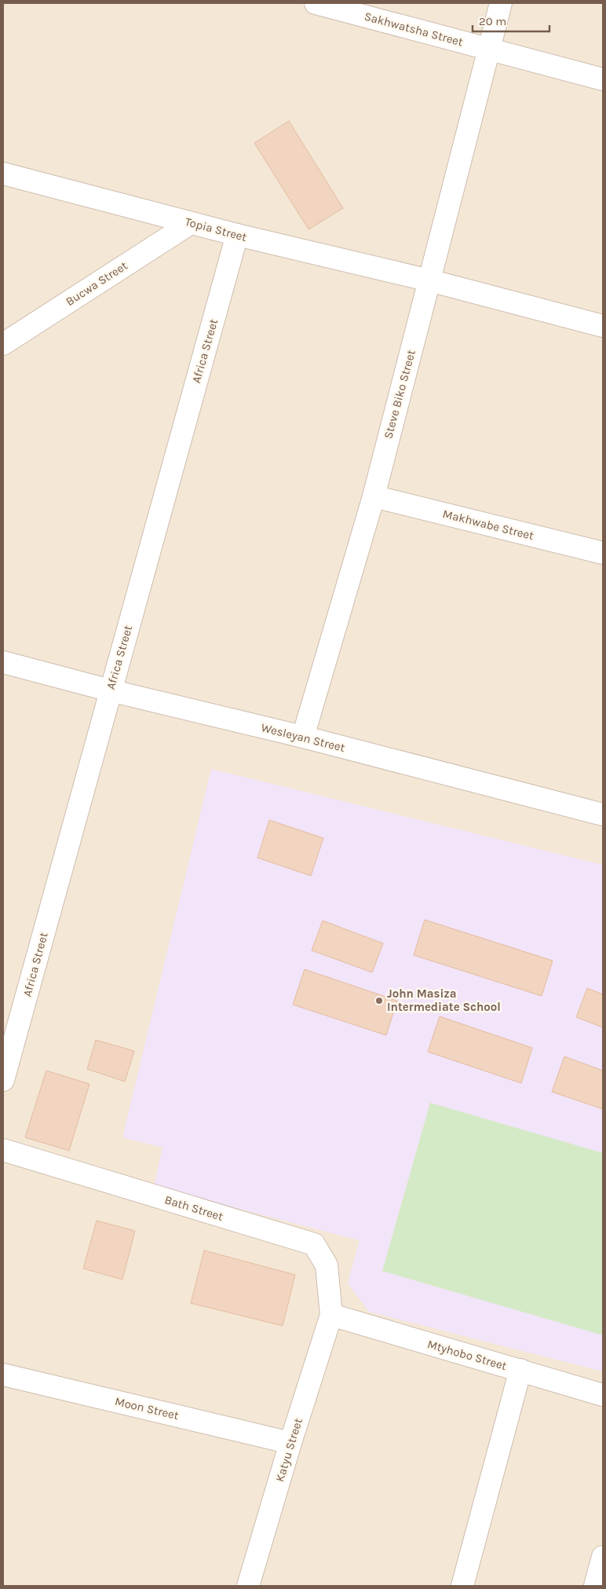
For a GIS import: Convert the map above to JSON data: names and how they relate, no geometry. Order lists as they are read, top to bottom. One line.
{"streets":{"street":["Sakhwatsha Street","Topia Street","Bucwa Street","Africa Street","Steve Biko Street","Makhwabe Street","Wesleyan Street","Bath Street","Mtyhobo Street","Moon Street","Katyu Street"]},"crossings":[["Sakhwatsha Street","Steve Biko Street"],["Topia Street","Bucwa Street"],["Topia Street","Africa Street"],["Topia Street","Steve Biko Street"],["Africa Street","Wesleyan Street"],["Steve Biko Street","Makhwabe Street"],["Steve Biko Street","Wesleyan Street"],["Bath Street","Mtyhobo Street"],["Bath Street","Katyu Street"],["Mtyhobo Street","Katyu Street"],["Moon Street","Katyu Street"]],"places":["John Masiza Intermediate School"],"scale_bar":"20 m"}
